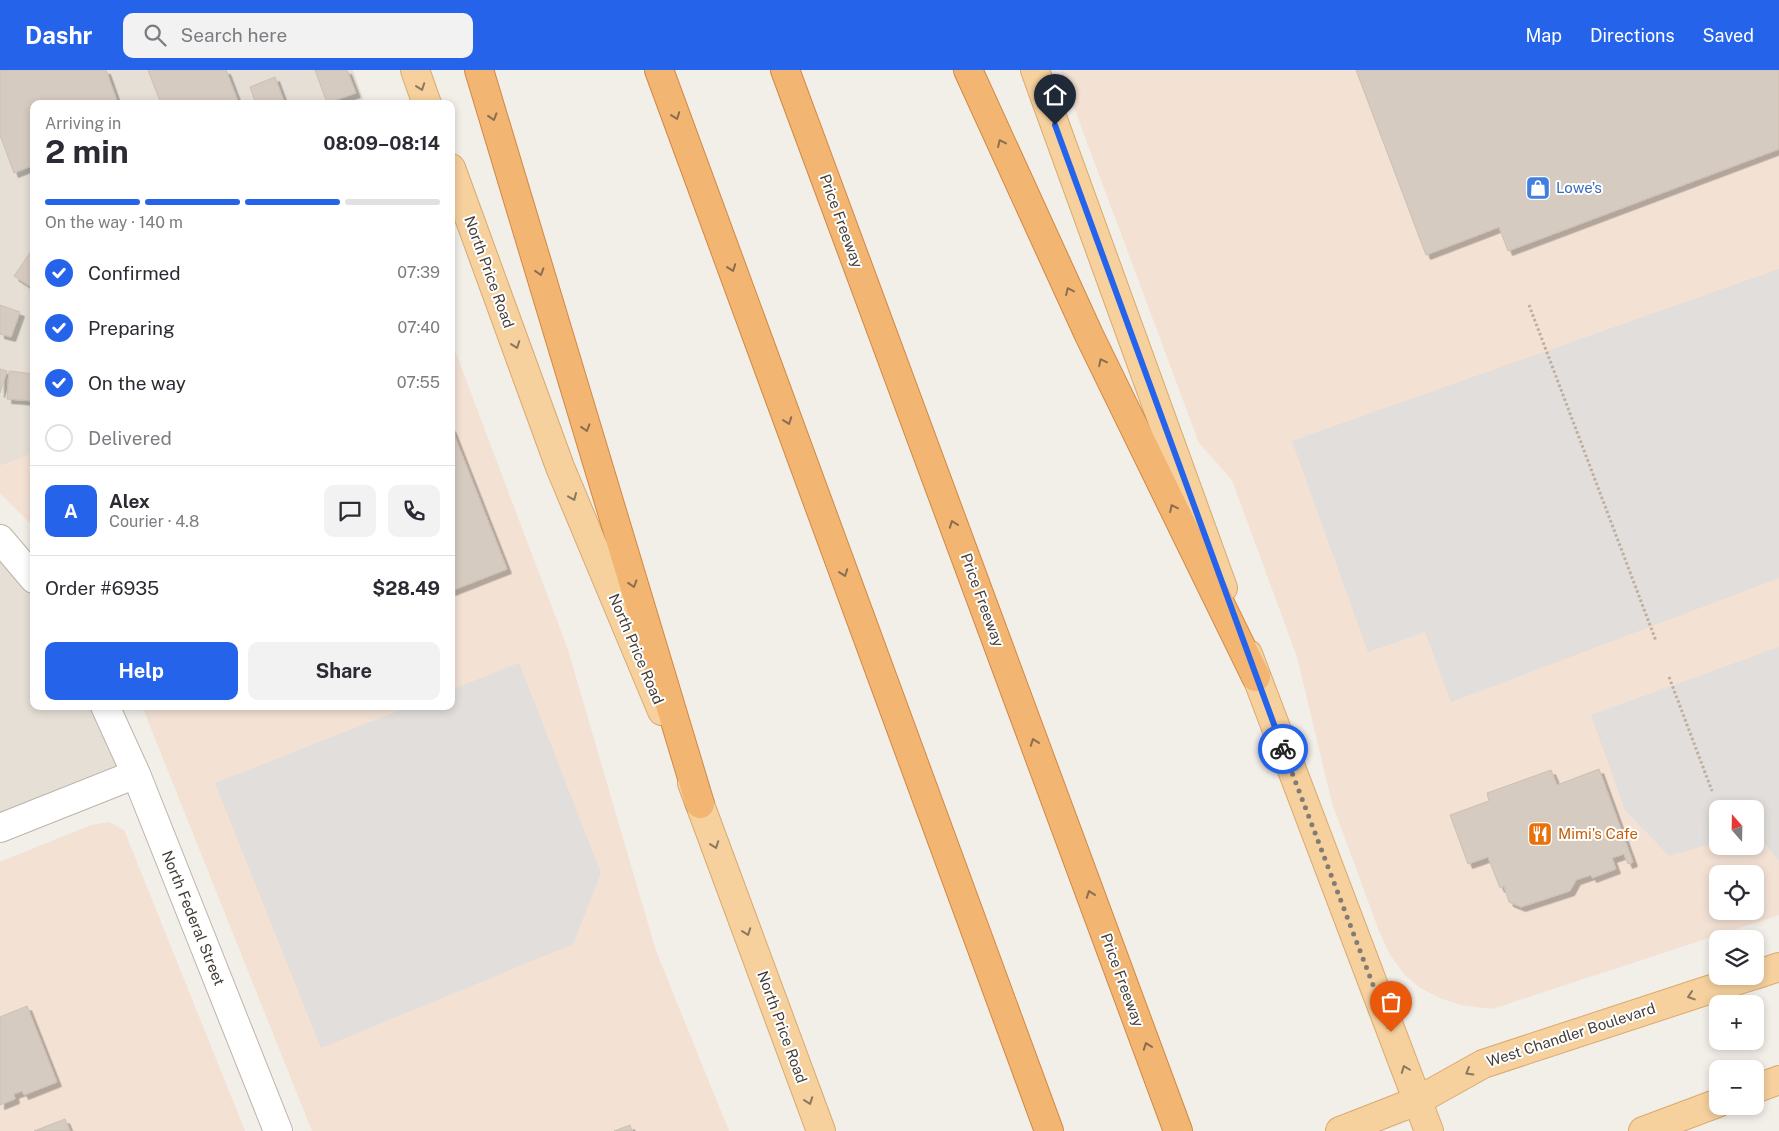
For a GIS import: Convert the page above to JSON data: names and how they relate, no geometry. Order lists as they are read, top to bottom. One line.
{"streets":{"highway":["Price Freeway"],"main road":["North Price Road","West Chandler Boulevard"],"street":["North Federal Street"]},"one_way":["North Price Road","West Chandler Boulevard"],"places":{"shop":["Lowe's"],"restaurant":["Mimi's Cafe"]},"north":"top","page":{"header":"Dashr","search":"Search here","nav":["Map","Directions","Saved"],"heading":["2 min","Arriving in","08:09–08:14"],"panel":["Alex","Courier · 4.8","Order #6935","$28.49"],"bar":"On the way · 140 m","list":[["Confirmed","07:39"],["Preparing","07:40"],["On the way","07:55"],"Delivered"],"round":"A","buttons":["Help","Share"],"map_buttons":["+","−"]}}
